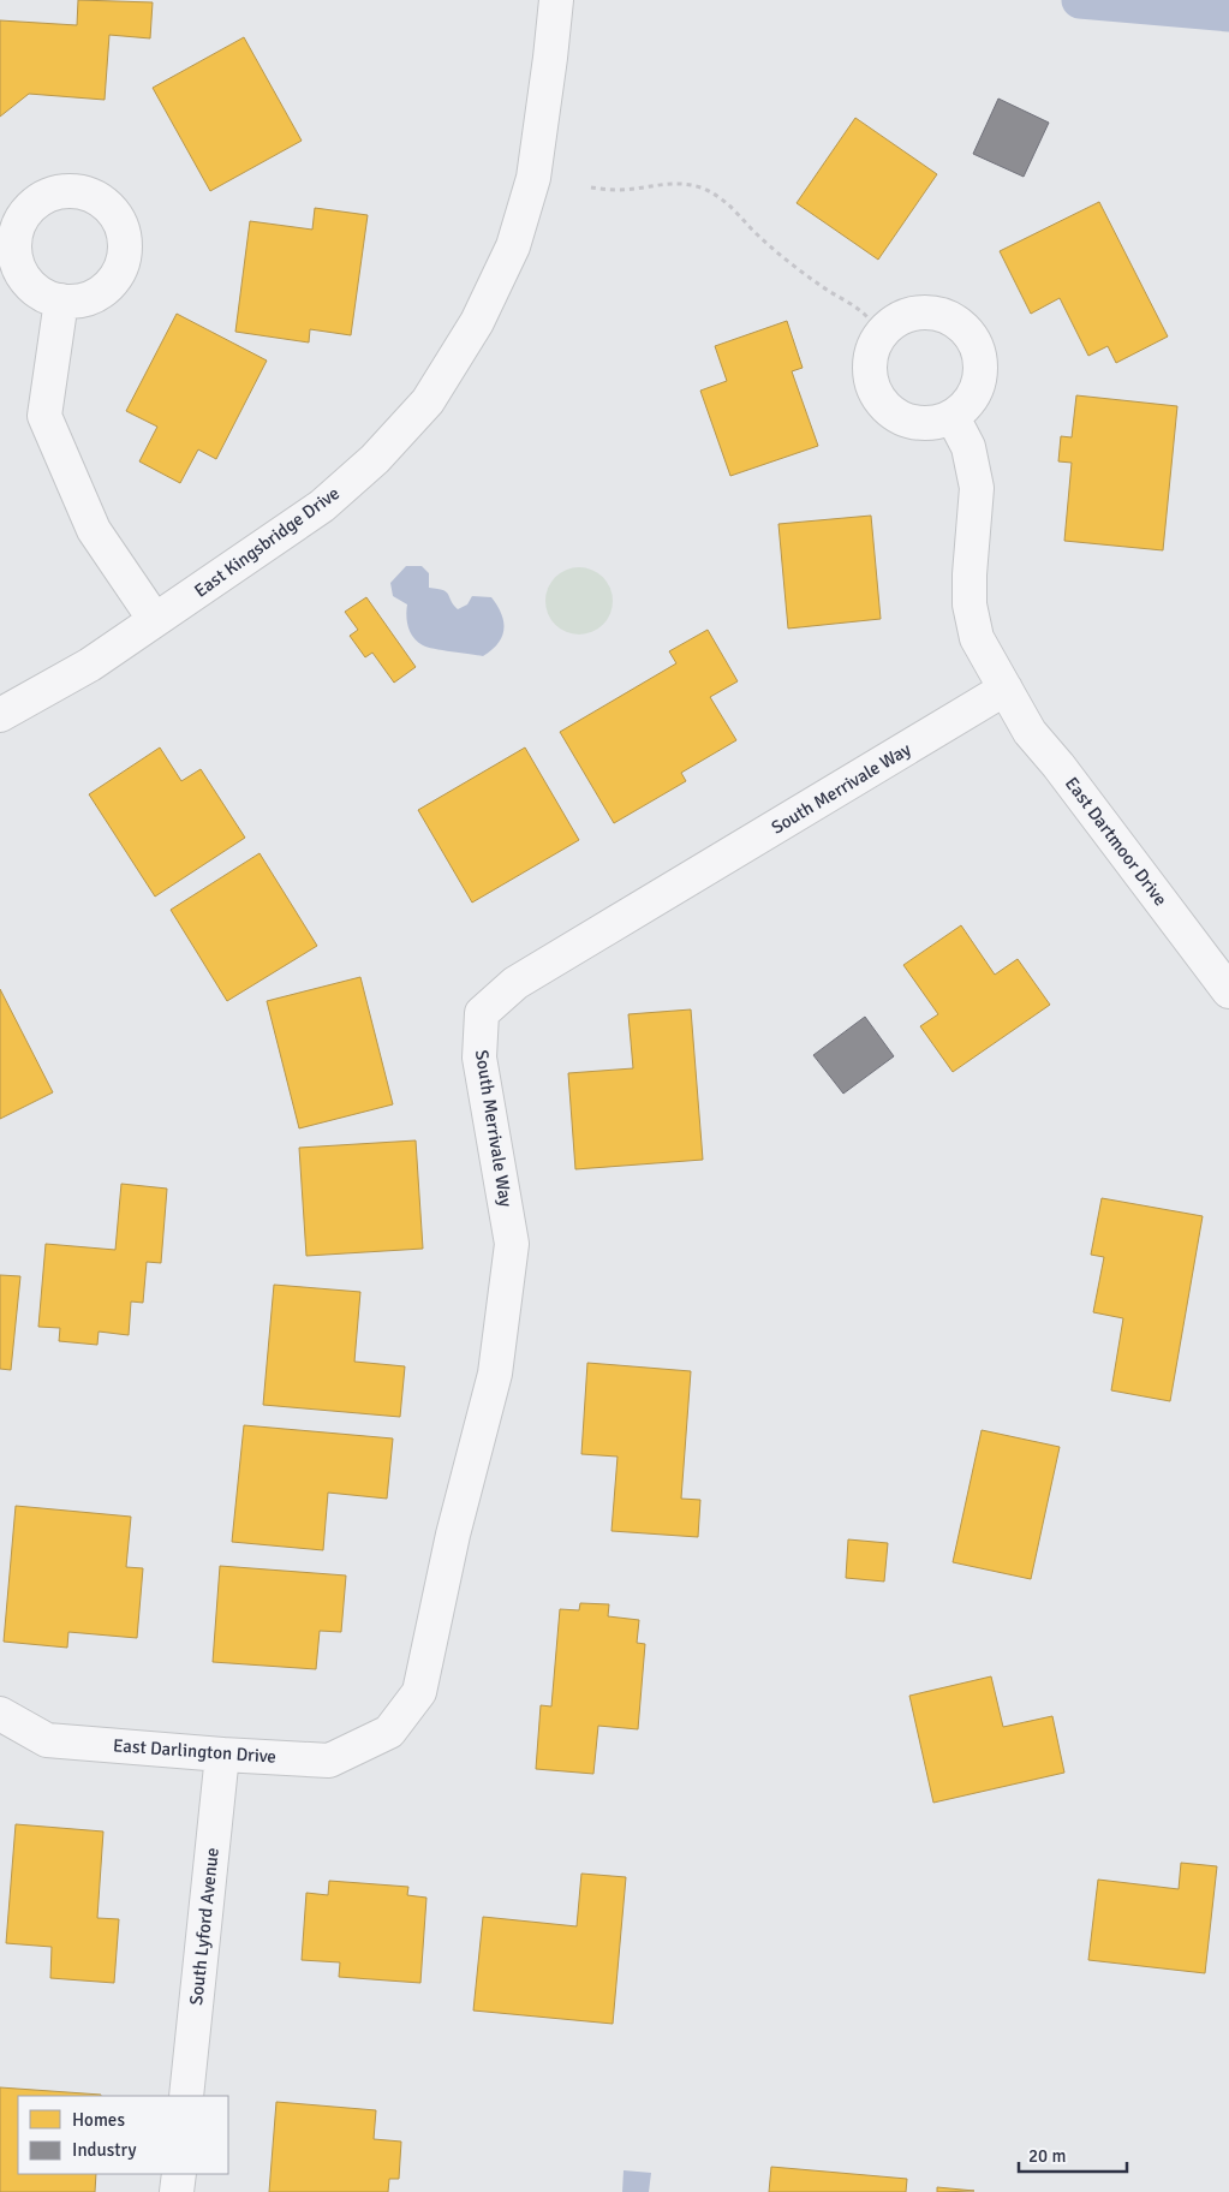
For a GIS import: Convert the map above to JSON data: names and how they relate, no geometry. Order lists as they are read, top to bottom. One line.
{"streets":{"street":["East Kingsbridge Drive","South Merrivale Way","East Dartmoor Drive","East Darlington Drive","South Lyford Avenue"]},"crossings":[["South Merrivale Way","East Dartmoor Drive"],["South Merrivale Way","East Darlington Drive"],["East Darlington Drive","South Lyford Avenue"]],"legend":["Homes","Industry"],"scale_bar":"20 m"}
